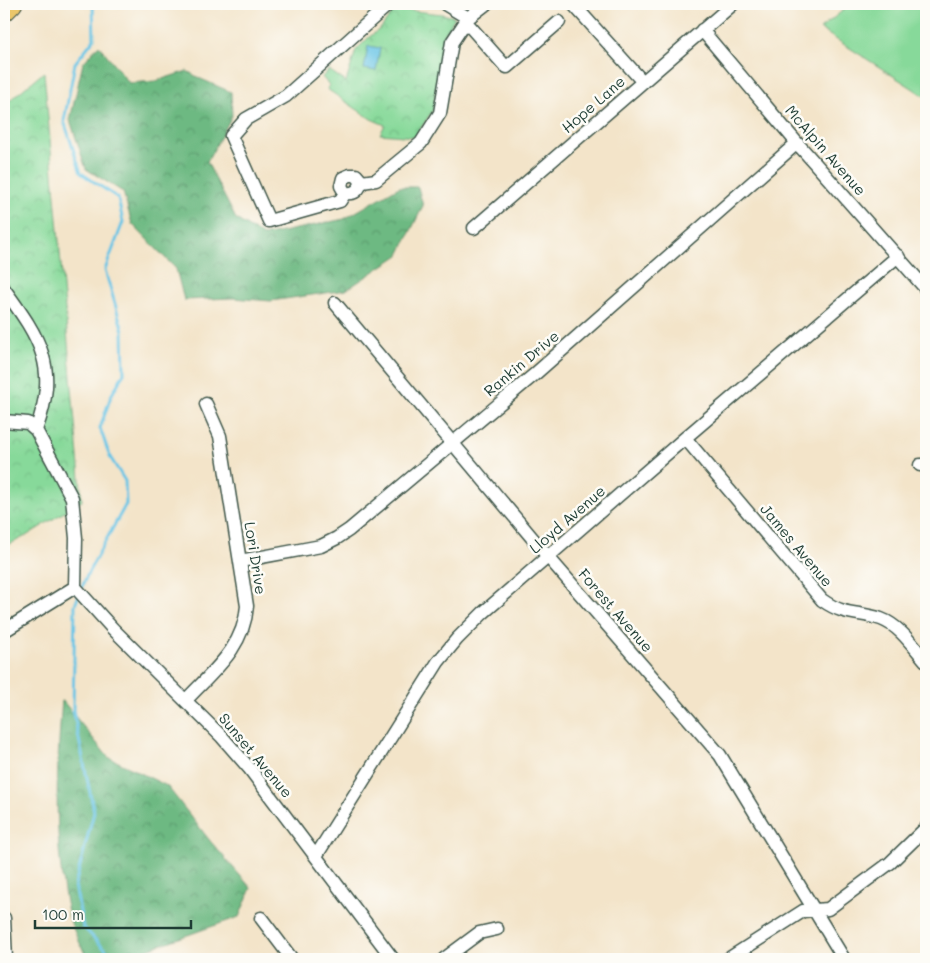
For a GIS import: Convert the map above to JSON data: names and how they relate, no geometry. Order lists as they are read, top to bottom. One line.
{"streets":{"street":["Hope Lane","McAlpin Avenue","Rankin Drive","Lloyd Avenue","James Avenue","Lori Drive","Forest Avenue","Sunset Avenue"]},"crossings":[["Hope Lane","McAlpin Avenue"],["McAlpin Avenue","Rankin Drive"],["McAlpin Avenue","Lloyd Avenue"],["Rankin Drive","Lori Drive"],["Rankin Drive","Forest Avenue"],["Lloyd Avenue","James Avenue"],["Lloyd Avenue","Forest Avenue"],["Lloyd Avenue","Sunset Avenue"],["Lori Drive","Sunset Avenue"]],"scale_bar":"100 m"}
